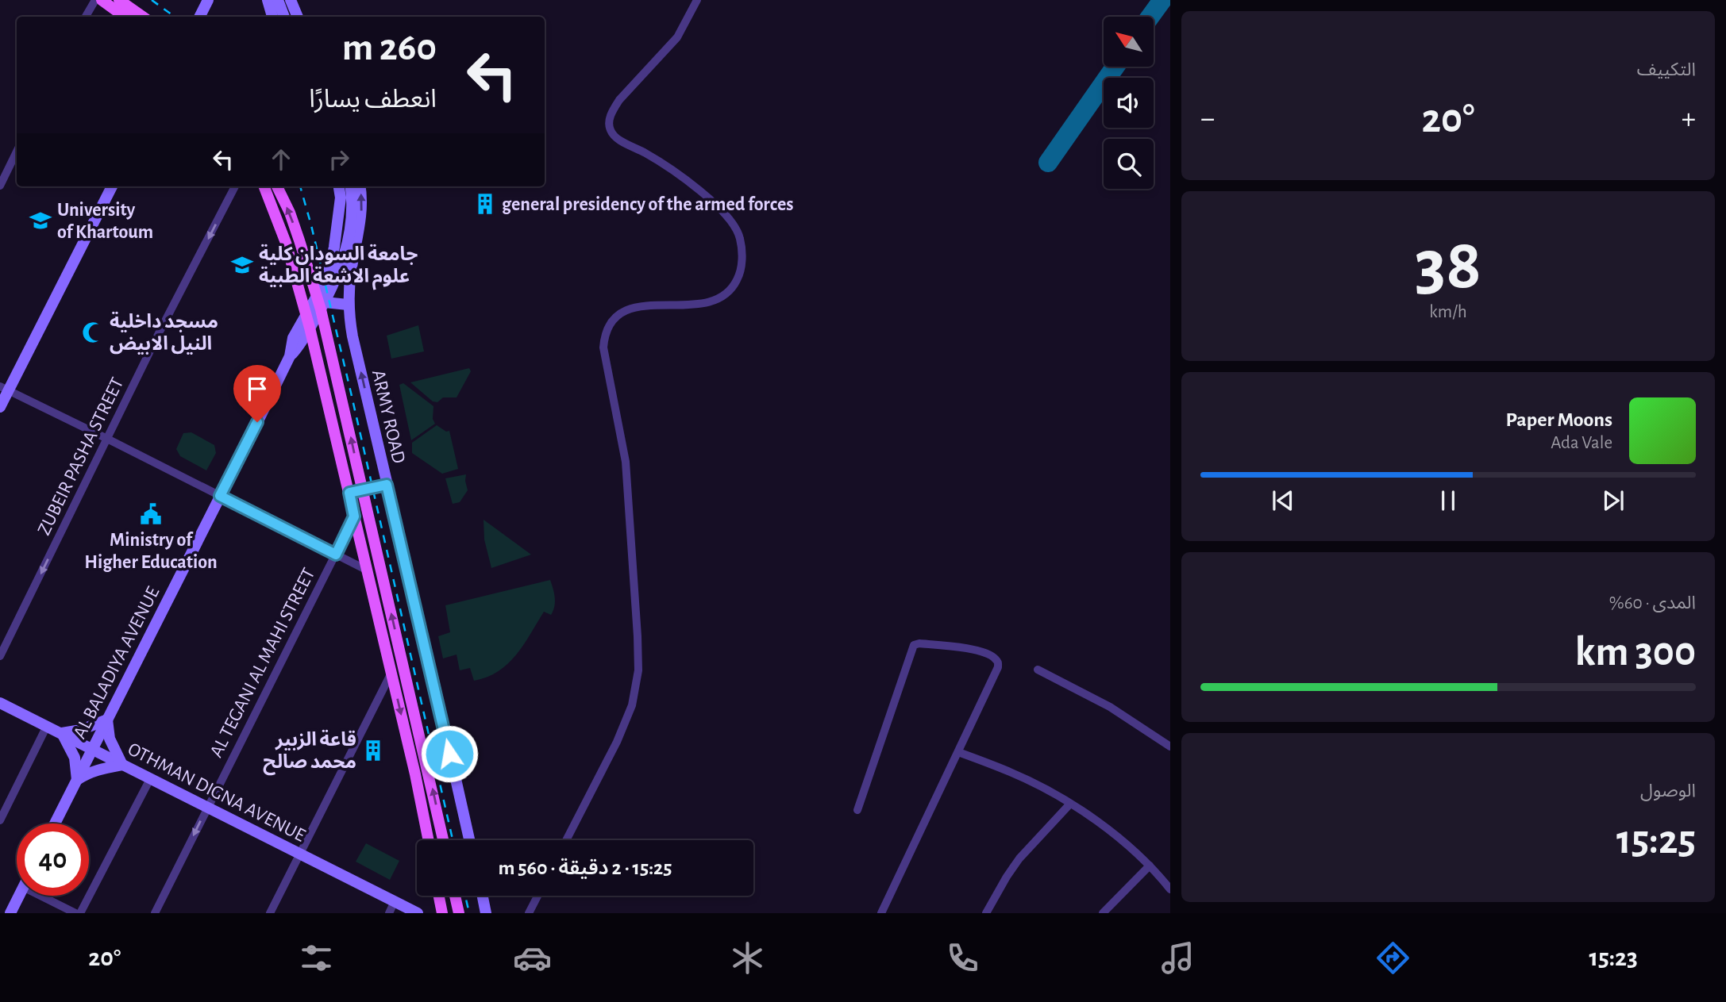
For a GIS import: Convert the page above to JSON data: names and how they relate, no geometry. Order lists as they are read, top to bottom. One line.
{"streets":{"street":["ARMY ROAD","ZUBEIR PASHA STREET","AL BALADIYA AVENUE","AL TEGANI AL MAHI STREET","OTHMAN DIGNA AVENUE"]},"crossings":[["AL BALADIYA AVENUE","OTHMAN DIGNA AVENUE"],["AL TEGANI AL MAHI STREET","OTHMAN DIGNA AVENUE"]],"one_way":["ZUBEIR PASHA STREET"],"places":{"building":["general presidency of the armed forces","قاعة الزبير محمد صالح"],"school or university":["University of Khartoum","جامعة السودان كلية علوم الاشعة الطبية"],"mosque":["مسجد داخلية النيل الابيض"],"public building":["Ministry of Higher Education"]},"north":"top left","page":{"tile":["التكييف",["38","km/h"],["المدى · 60%","300 km"],["الوصول","15:25"]],"turn":["260 m","انعطف يسارًا"],"heat":["−","20°","+"],"song":["Paper Moons","Ada Vale"],"limit":"40","trip":"15:25 · 2 دقيقة · 560 m","tabs":["15:23","20°"]}}
